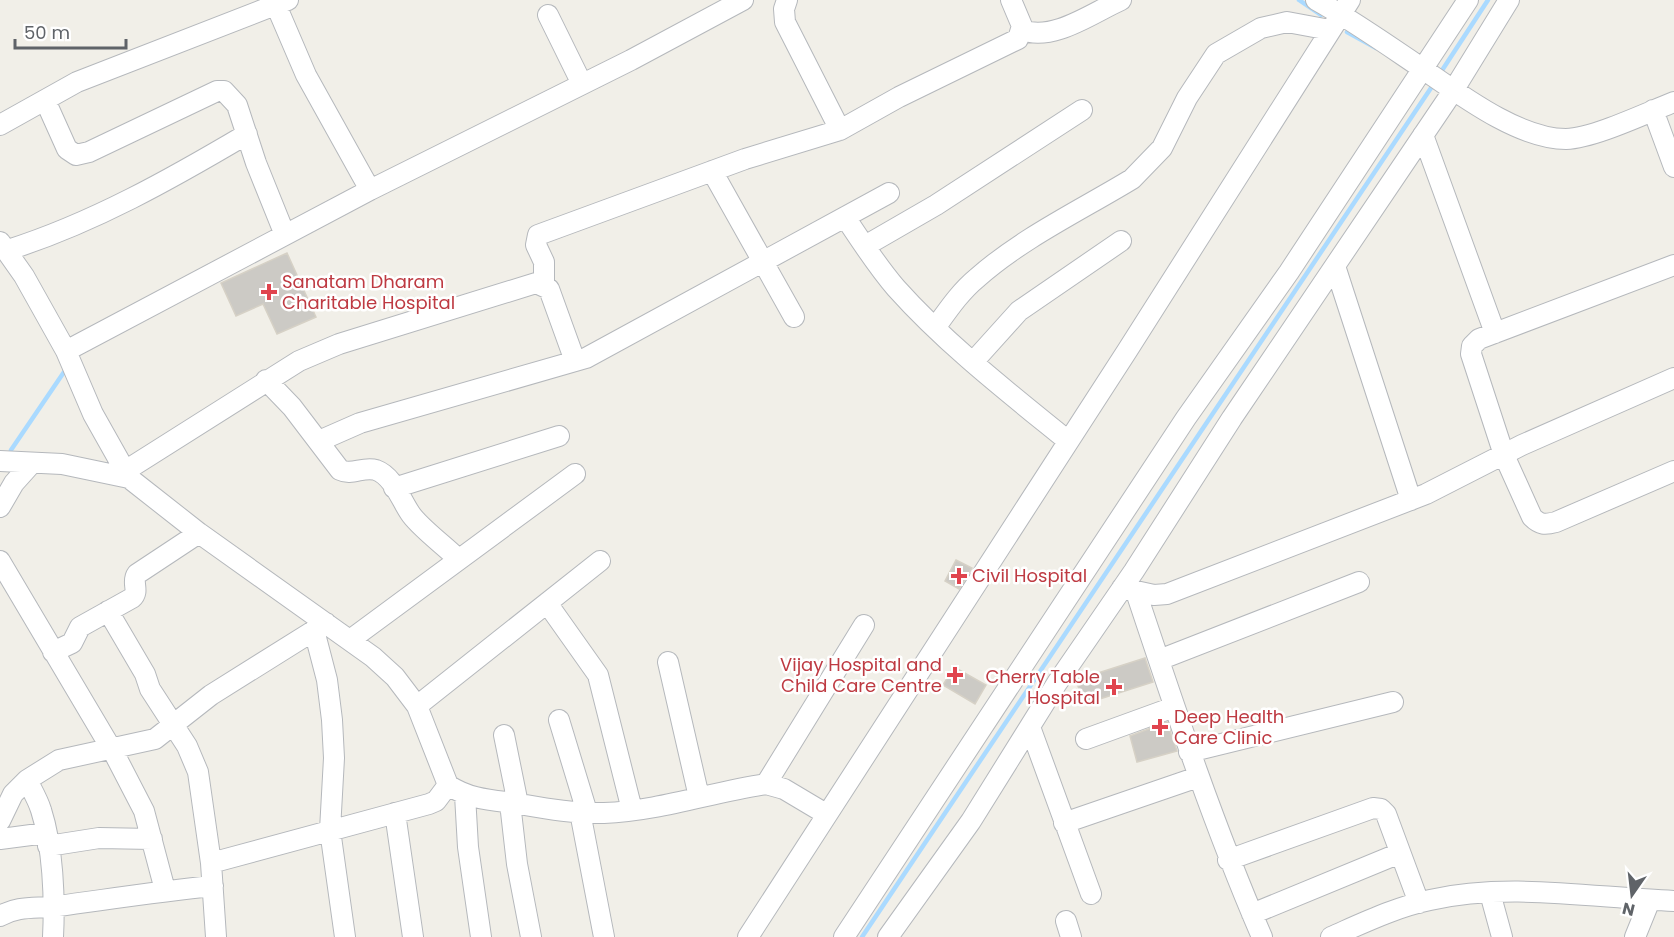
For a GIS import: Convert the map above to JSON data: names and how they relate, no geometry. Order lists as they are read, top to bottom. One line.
{"places":{"health":["Sanatam Dharam Charitable Hospital","Civil Hospital","Vijay Hospital and Child Care Centre","Cherry Table Hospital","Deep Health Care Clinic"]},"scale_bar":"50 m","north":"bottom"}
